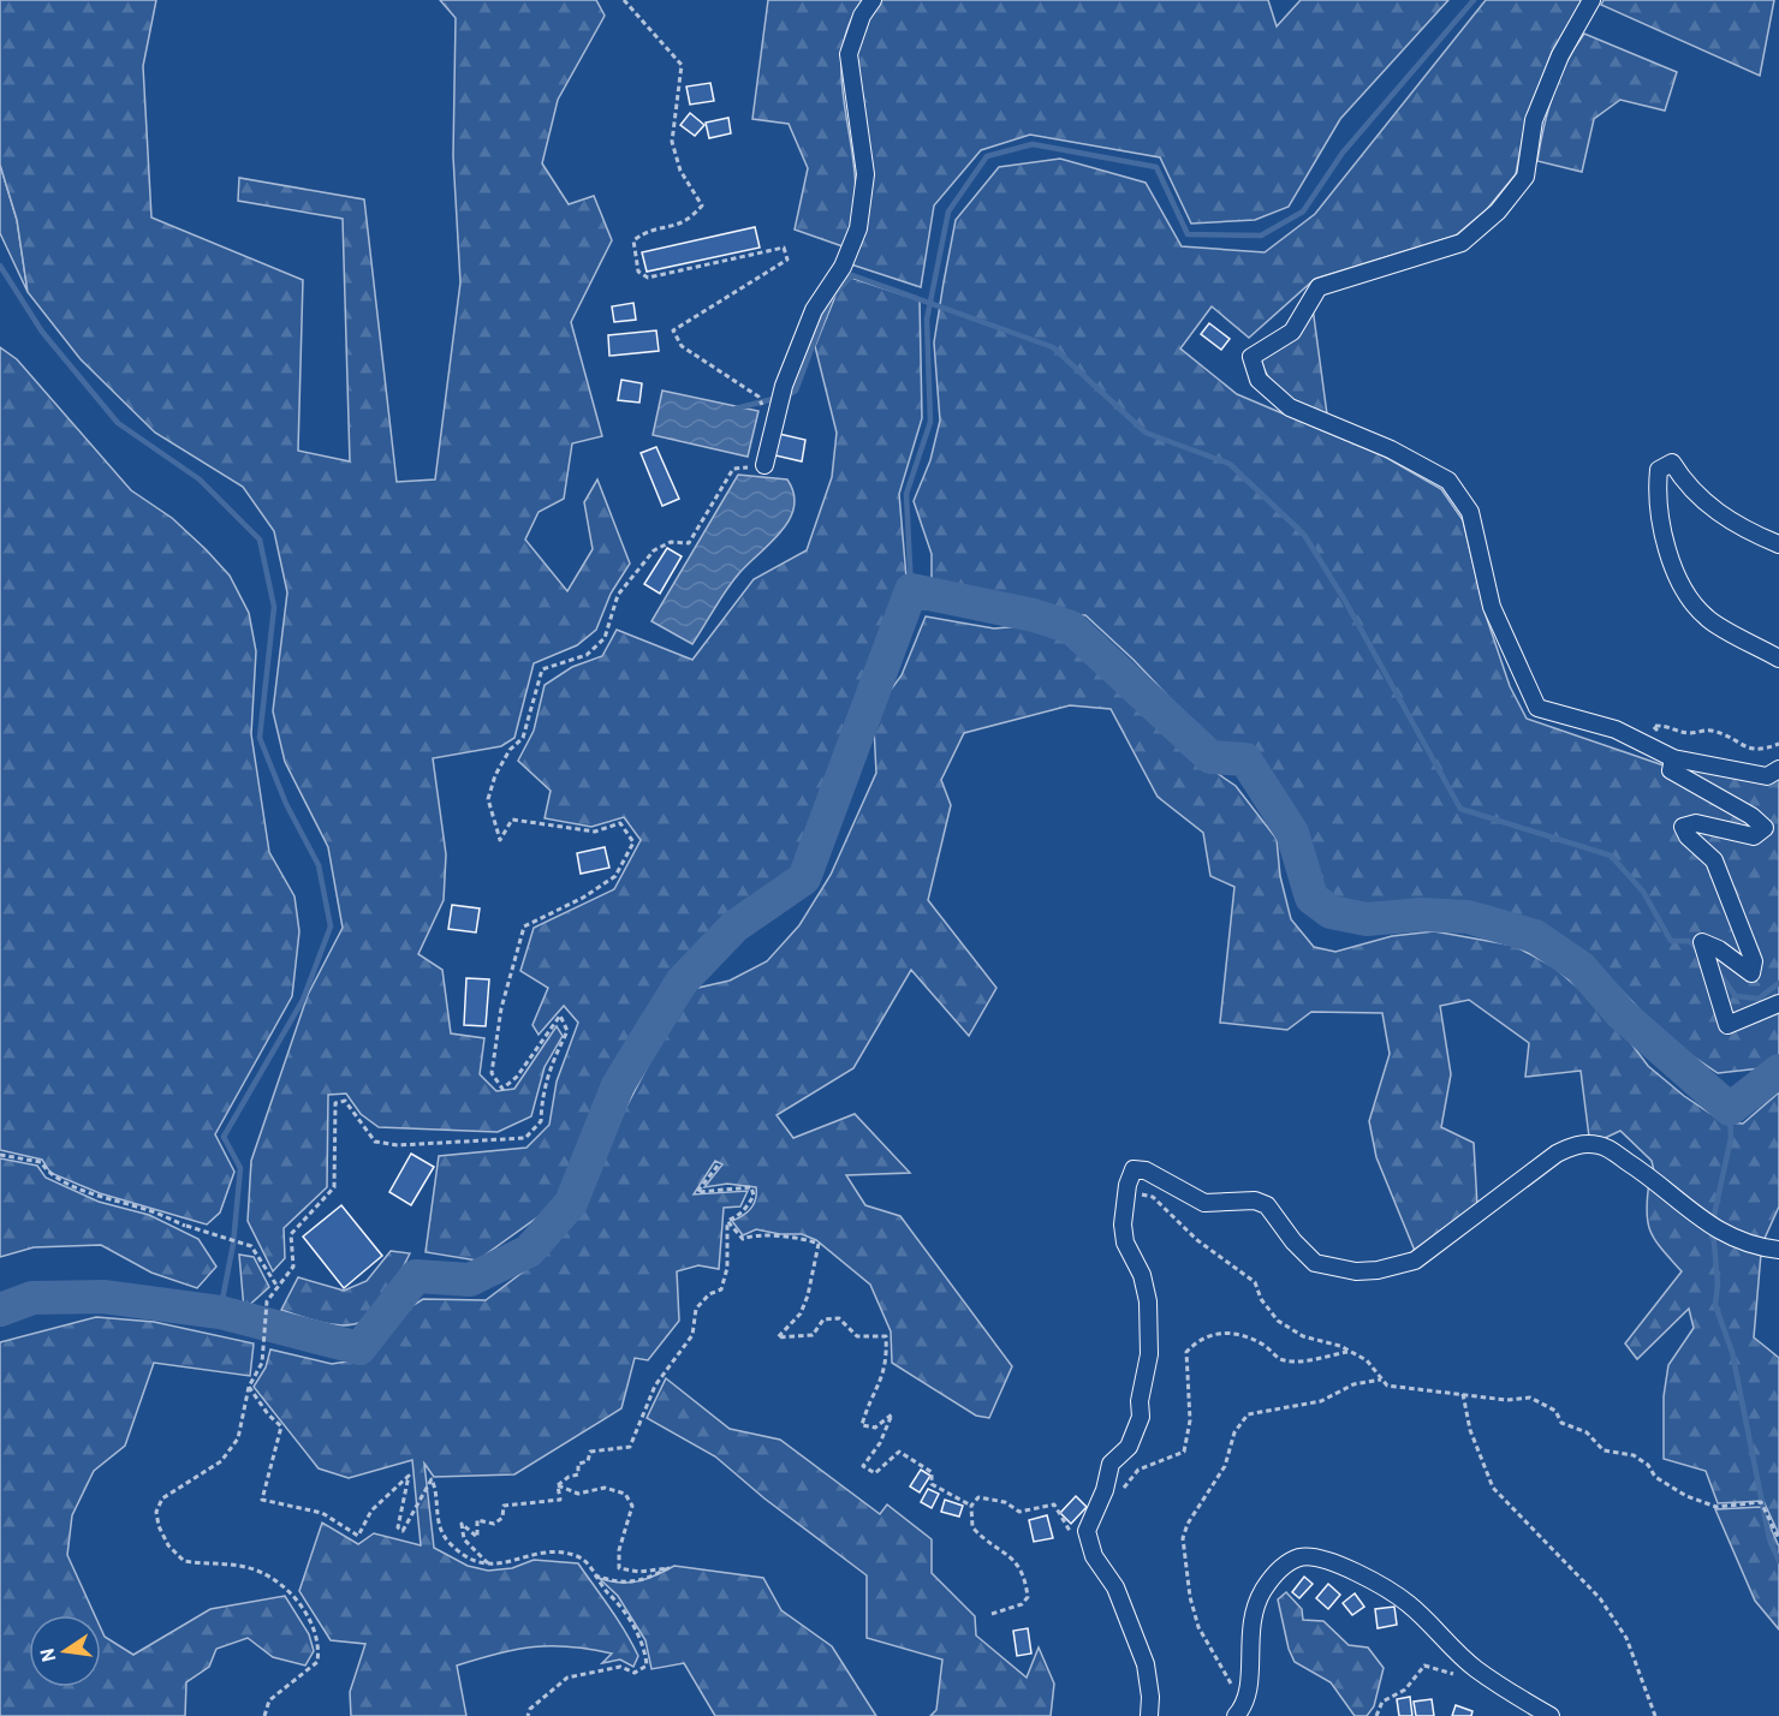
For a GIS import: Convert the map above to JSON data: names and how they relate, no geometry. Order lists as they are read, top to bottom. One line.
{"north":"left"}
